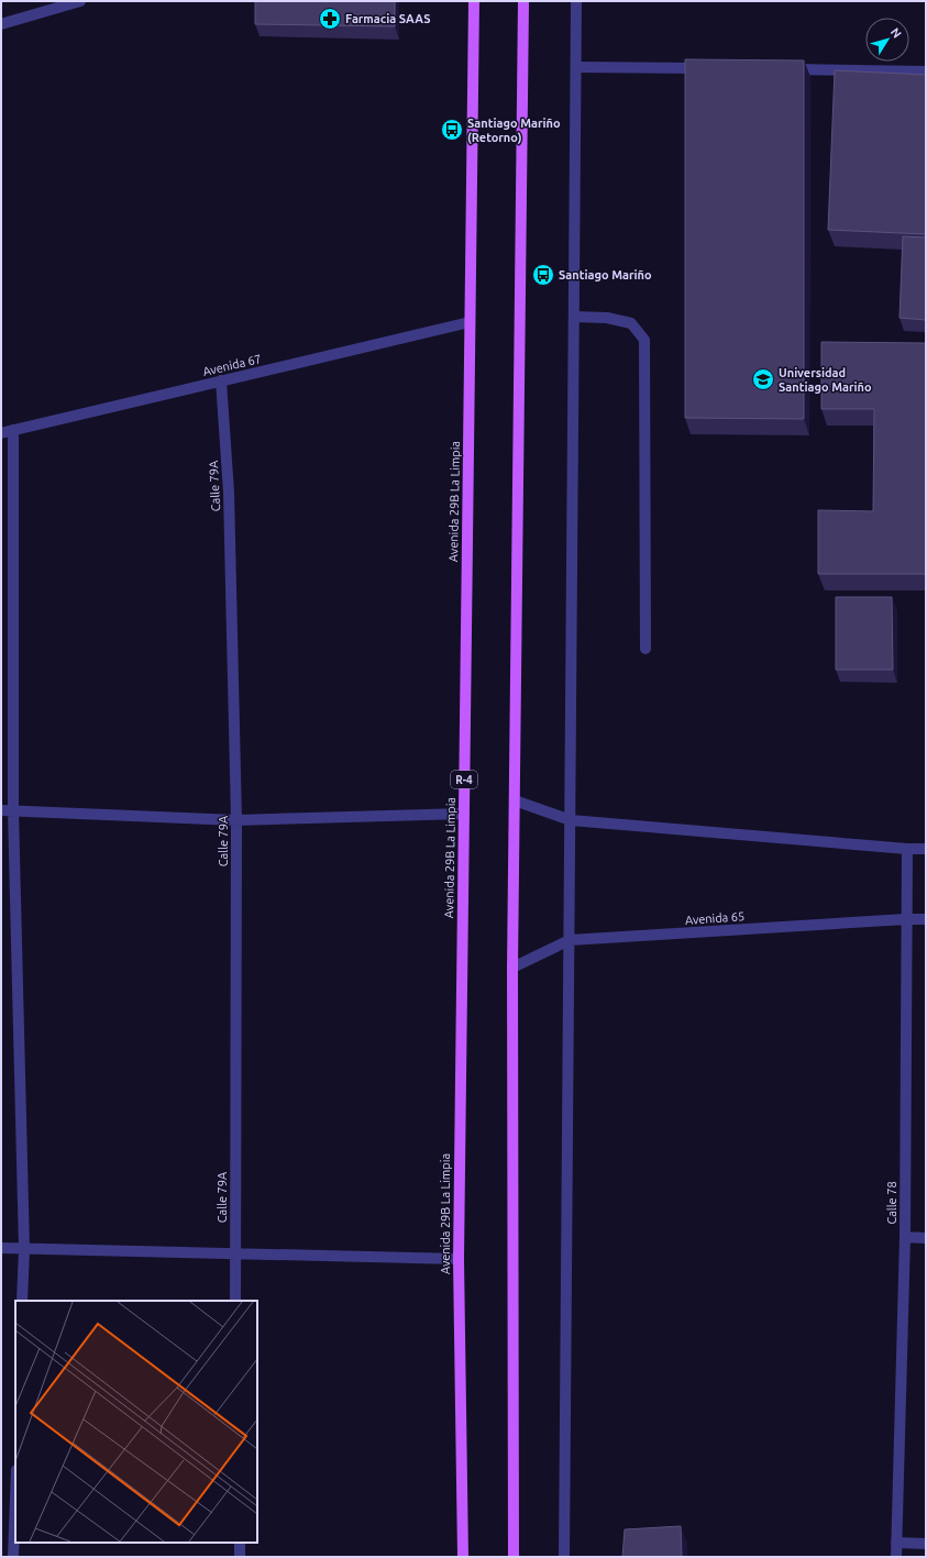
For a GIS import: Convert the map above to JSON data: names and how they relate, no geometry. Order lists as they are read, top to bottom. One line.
{"streets":{"main road":["Avenida 29B La Limpia","R-4"],"street":["Avenida 67","Calle 79A","Avenida 65","Calle 78"]},"crossings":[["Avenida 67","Calle 79A"],["Avenida 67","Avenida 29B La Limpia"],["Avenida 65","Calle 78"]],"places":{"pharmacy":["Farmacia SAAS"],"bus stop":["Santiago Mariño (Retorno)","Santiago Mariño"],"school or university":["Universidad Santiago Mariño"]},"north":"top right"}
